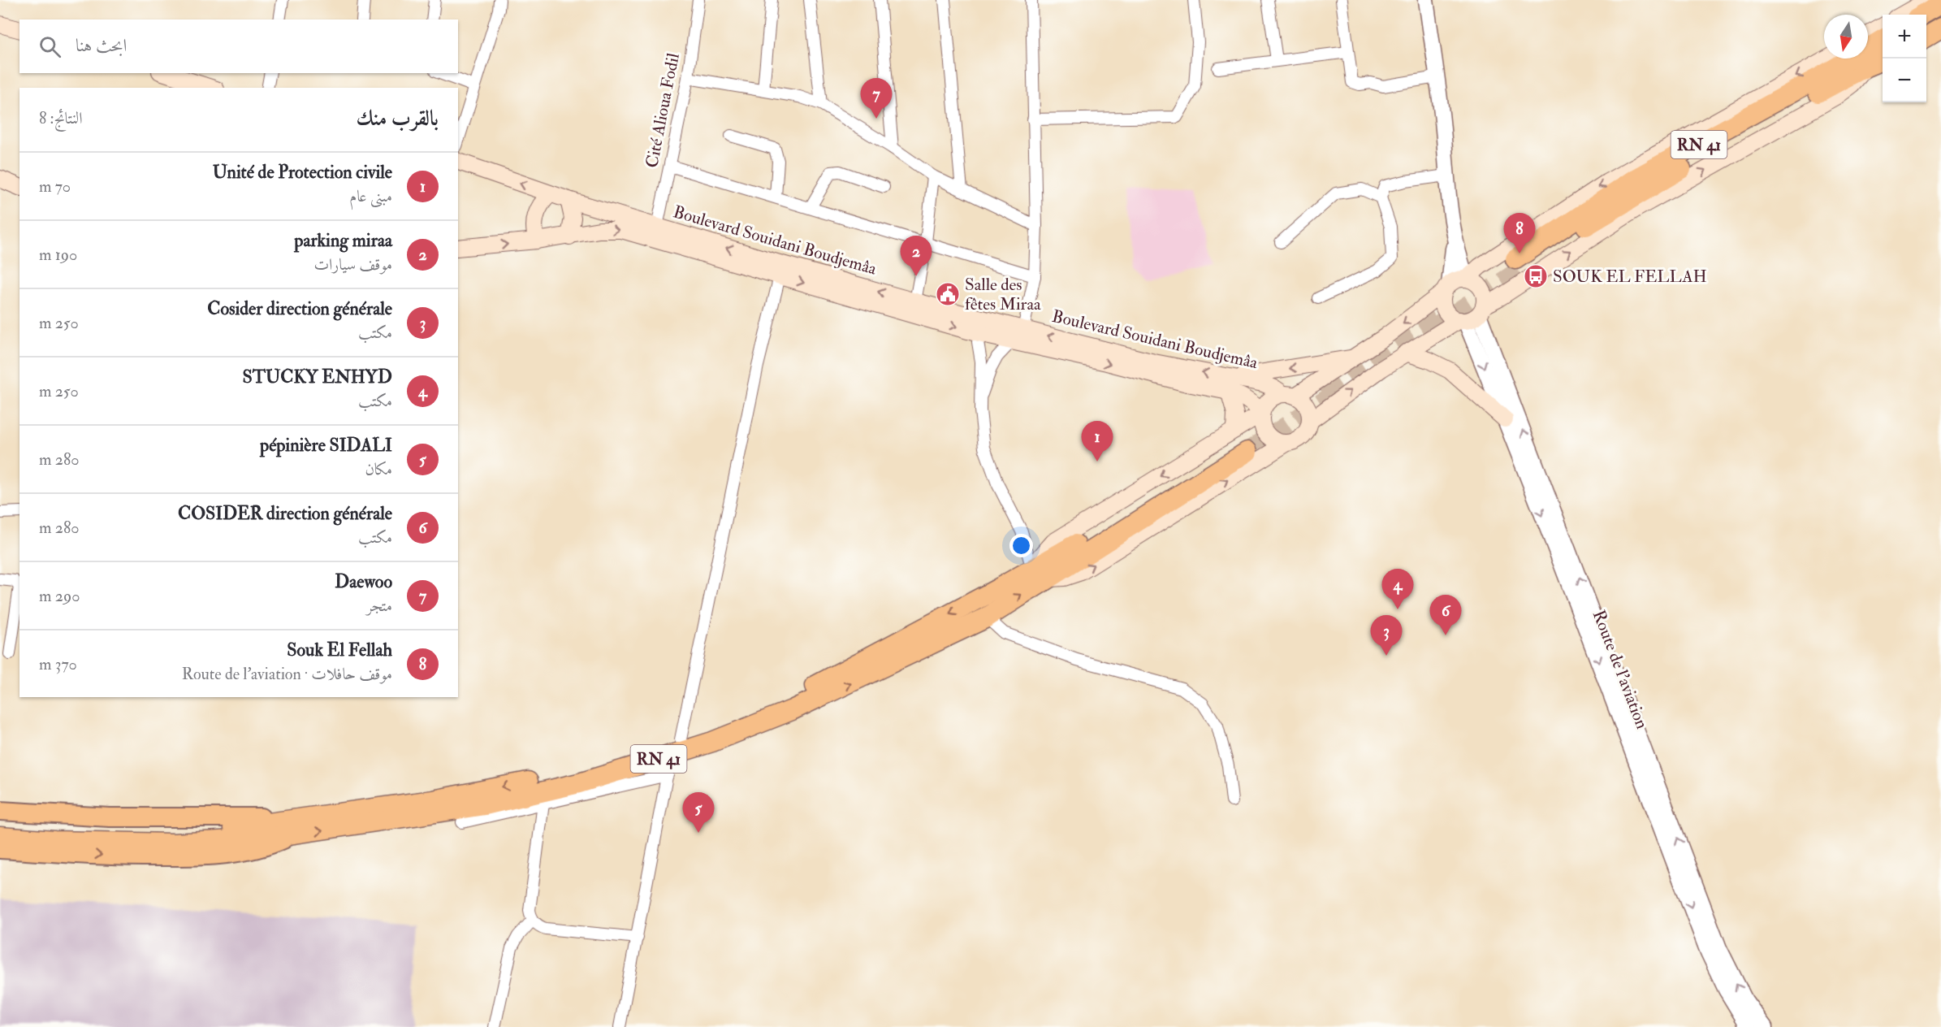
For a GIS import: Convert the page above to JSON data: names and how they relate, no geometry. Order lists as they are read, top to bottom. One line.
{"streets":{"highway":["RN 41"],"main road":["Boulevard Souidani Boudjemâa"],"street":["Cité Alioua Fodil","Route de l'aviation"]},"crossings":[["Cité Alioua Fodil","Boulevard Souidani Boudjemâa"]],"places":{"bus stop":["SOUK EL FELLAH"],"public building":["Salle des fêtes Miraa"]},"north":"bottom","page":{"map_buttons":["+","−"],"search":"ابحث هنا","pins":["7","8","2","1","4","6","3","5"],"heading":["بالقرب منك","النتائج: 8"],"list":[{"mark":"1","name":"Unité de Protection civile","note":"مبنى عام","value":"70 m"},{"mark":"2","name":"parking miraa","note":"موقف سيارات","value":"190 m"},{"mark":"3","name":"Cosider direction générale","note":"مكتب","value":"250 m"},{"mark":"4","name":"STUCKY ENHYD","note":"مكتب","value":"250 m"},{"mark":"5","name":"pépinière SIDALI","note":"مكان","value":"280 m"},{"mark":"6","name":"COSIDER direction générale","note":"مكتب","value":"280 m"},{"mark":"7","name":"Daewoo","note":"متجر","value":"290 m"},{"mark":"8","name":"Souk El Fellah","note":"موقف حافلات · Route de l'aviation","value":"370 m"}]}}
